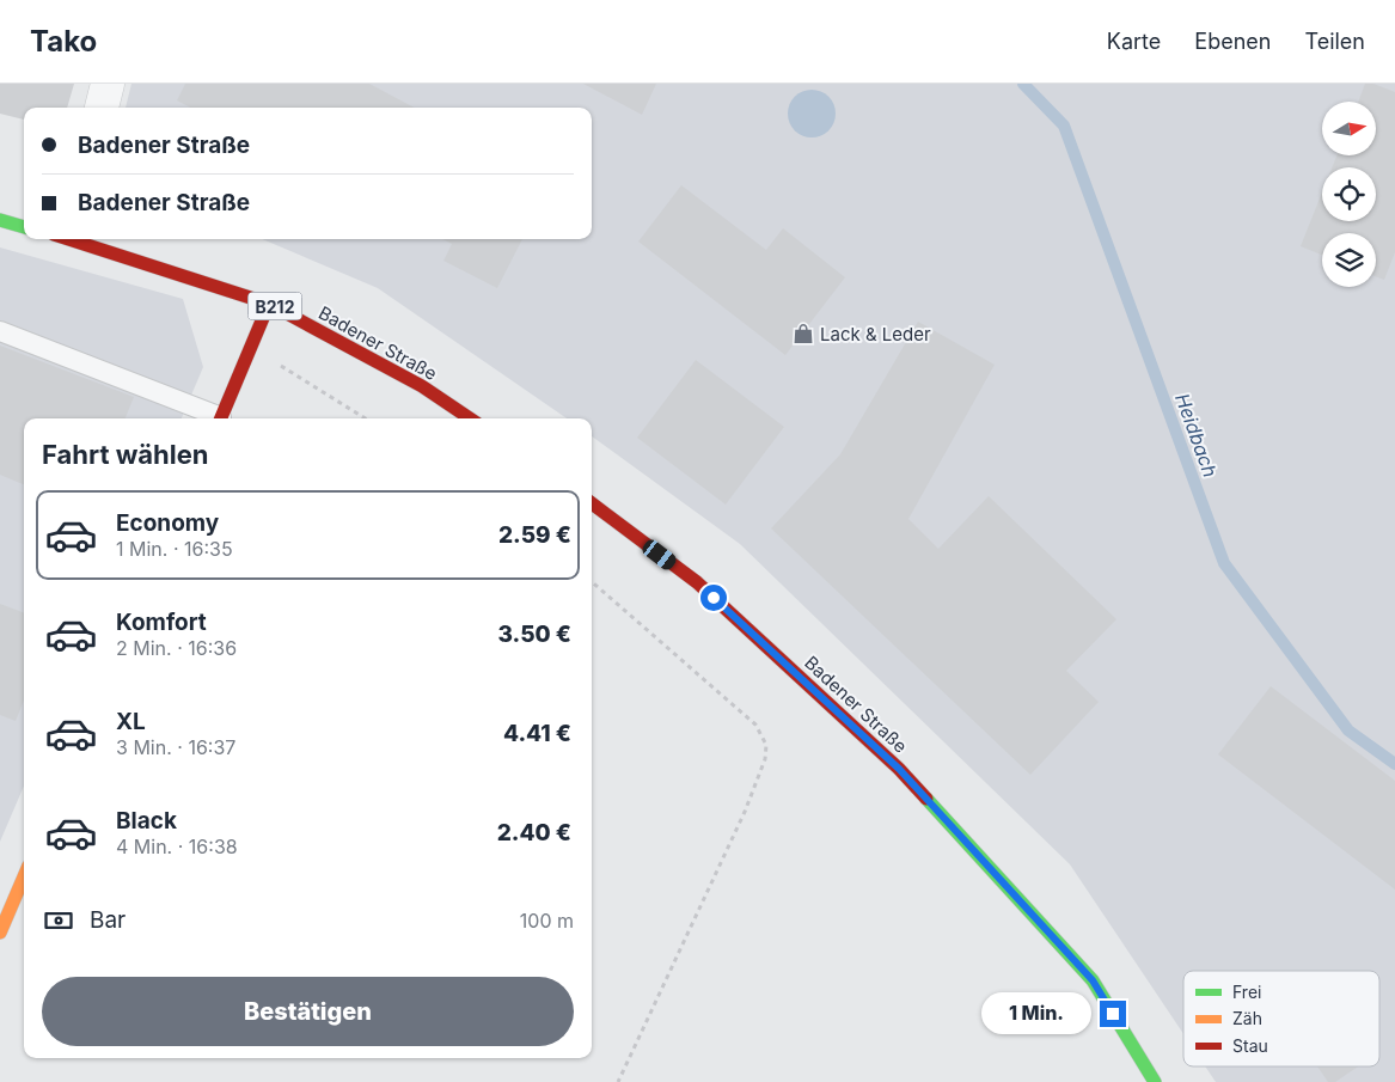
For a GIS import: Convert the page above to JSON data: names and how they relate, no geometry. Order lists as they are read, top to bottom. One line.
{"streets":{"main road":["B212","Badener Straße"]},"water":["Heidbach"],"places":{"shop":["Lack & Leder"]},"legend":["Frei","Zäh","Stau"],"north":"right","page":{"header":"Tako","nav":["Karte","Ebenen","Teilen"],"banner":["Badener Straße","Badener Straße"],"heading":"Fahrt wählen","list":[{"name":"Economy","note":"1 Min. · 16:35","value":"2.59 €"},{"name":"Komfort","note":"2 Min. · 16:36","value":"3.50 €"},{"name":"XL","note":"3 Min. · 16:37","value":"4.41 €"},{"name":"Black","note":"4 Min. · 16:38","value":"2.40 €"}],"pay":["Bar","100 m"],"buttons":"Bestätigen","bubble":"1 Min."}}
